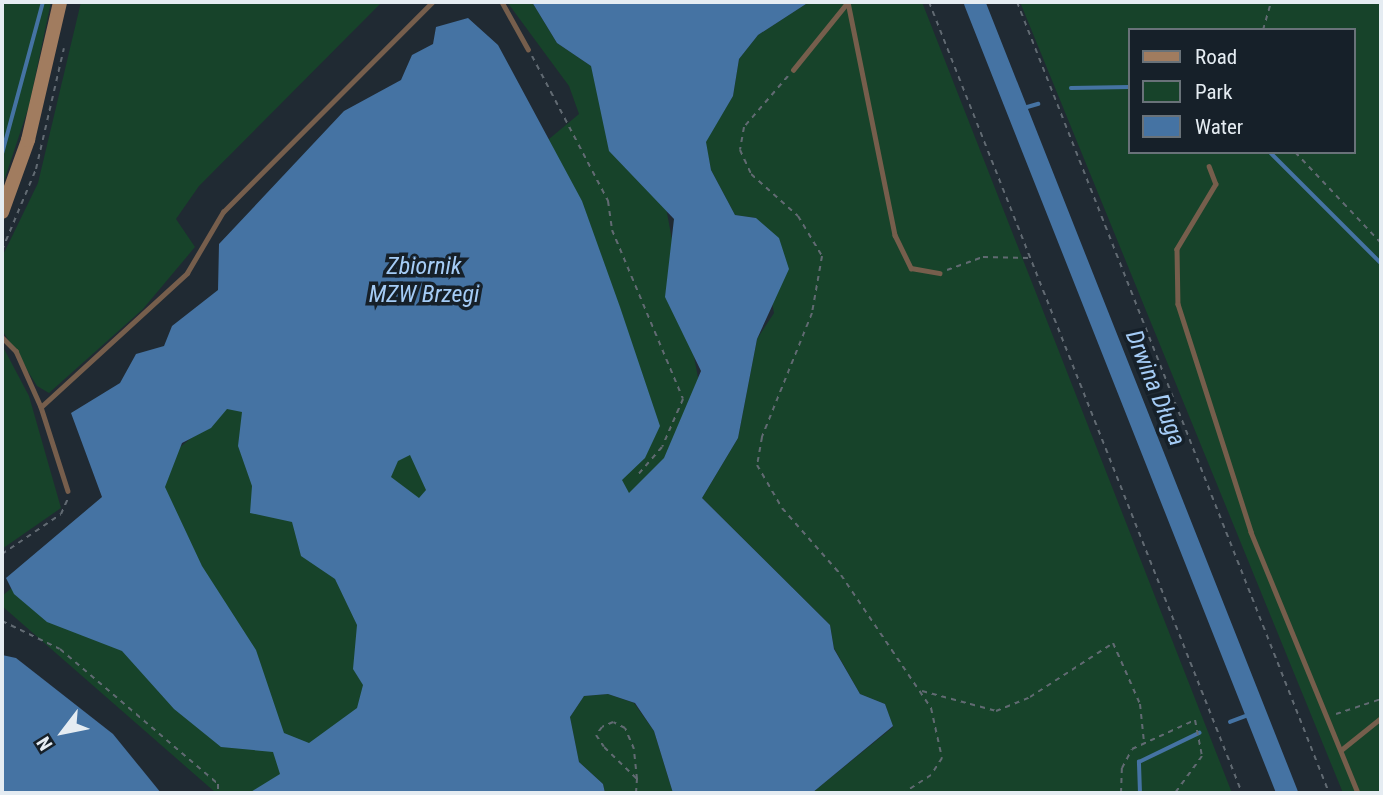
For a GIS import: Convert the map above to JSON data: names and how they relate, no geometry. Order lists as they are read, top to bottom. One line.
{"water":["Zbiornik MZW Brzegi","Drwina Długa"],"legend":["Road","Park","Water"],"north":"bottom left"}
